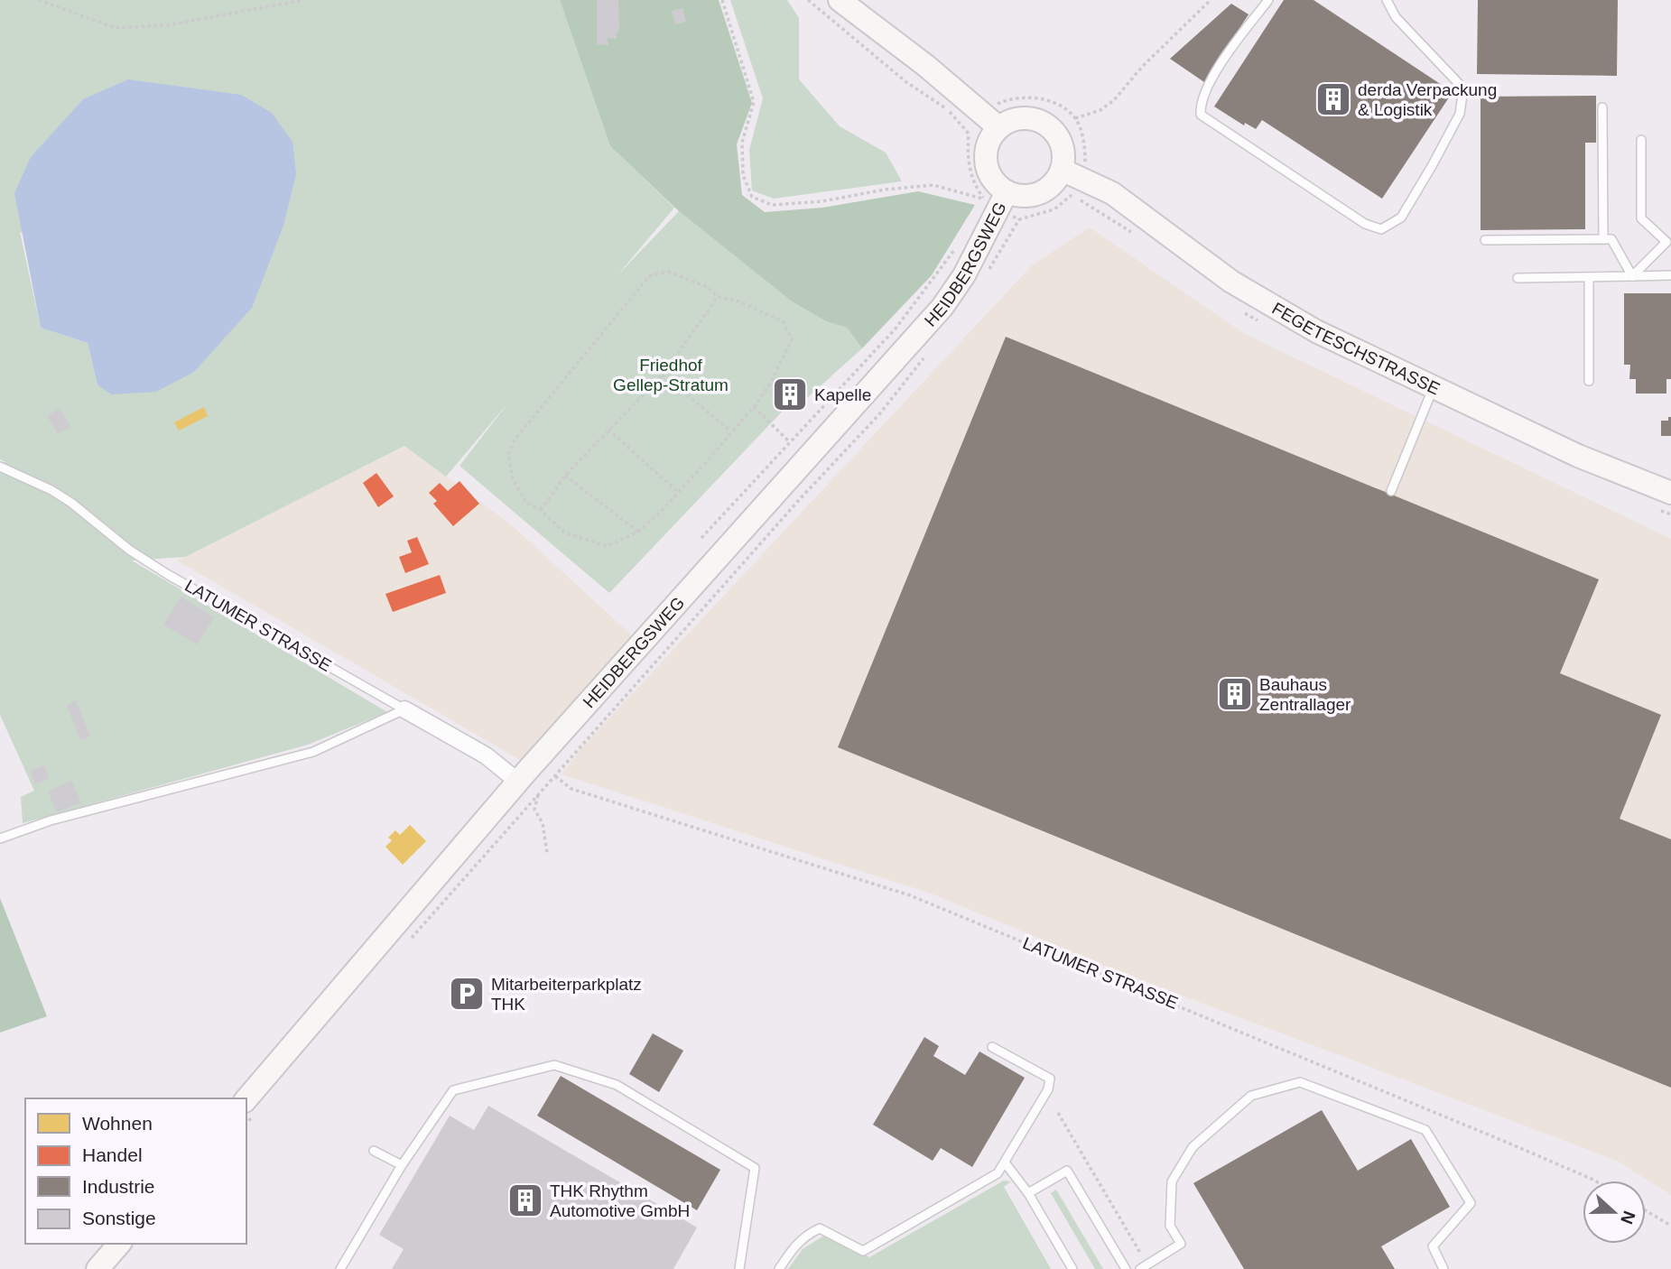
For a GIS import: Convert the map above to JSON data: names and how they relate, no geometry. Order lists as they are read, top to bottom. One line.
{"streets":{"street":["HEIDBERGSWEG","FEGETESCHSTRASSE","LATUMER STRASSE"]},"crossings":[["HEIDBERGSWEG","LATUMER STRASSE"]],"parks":["Friedhof Gellep-Stratum"],"places":{"building":["derda Verpackung & Logistik","Kapelle","Bauhaus Zentrallager","THK Rhythm Automotive GmbH"],"parking":["Mitarbeiterparkplatz THK"]},"legend":["Wohnen","Handel","Industrie","Sonstige"],"north":"right"}
